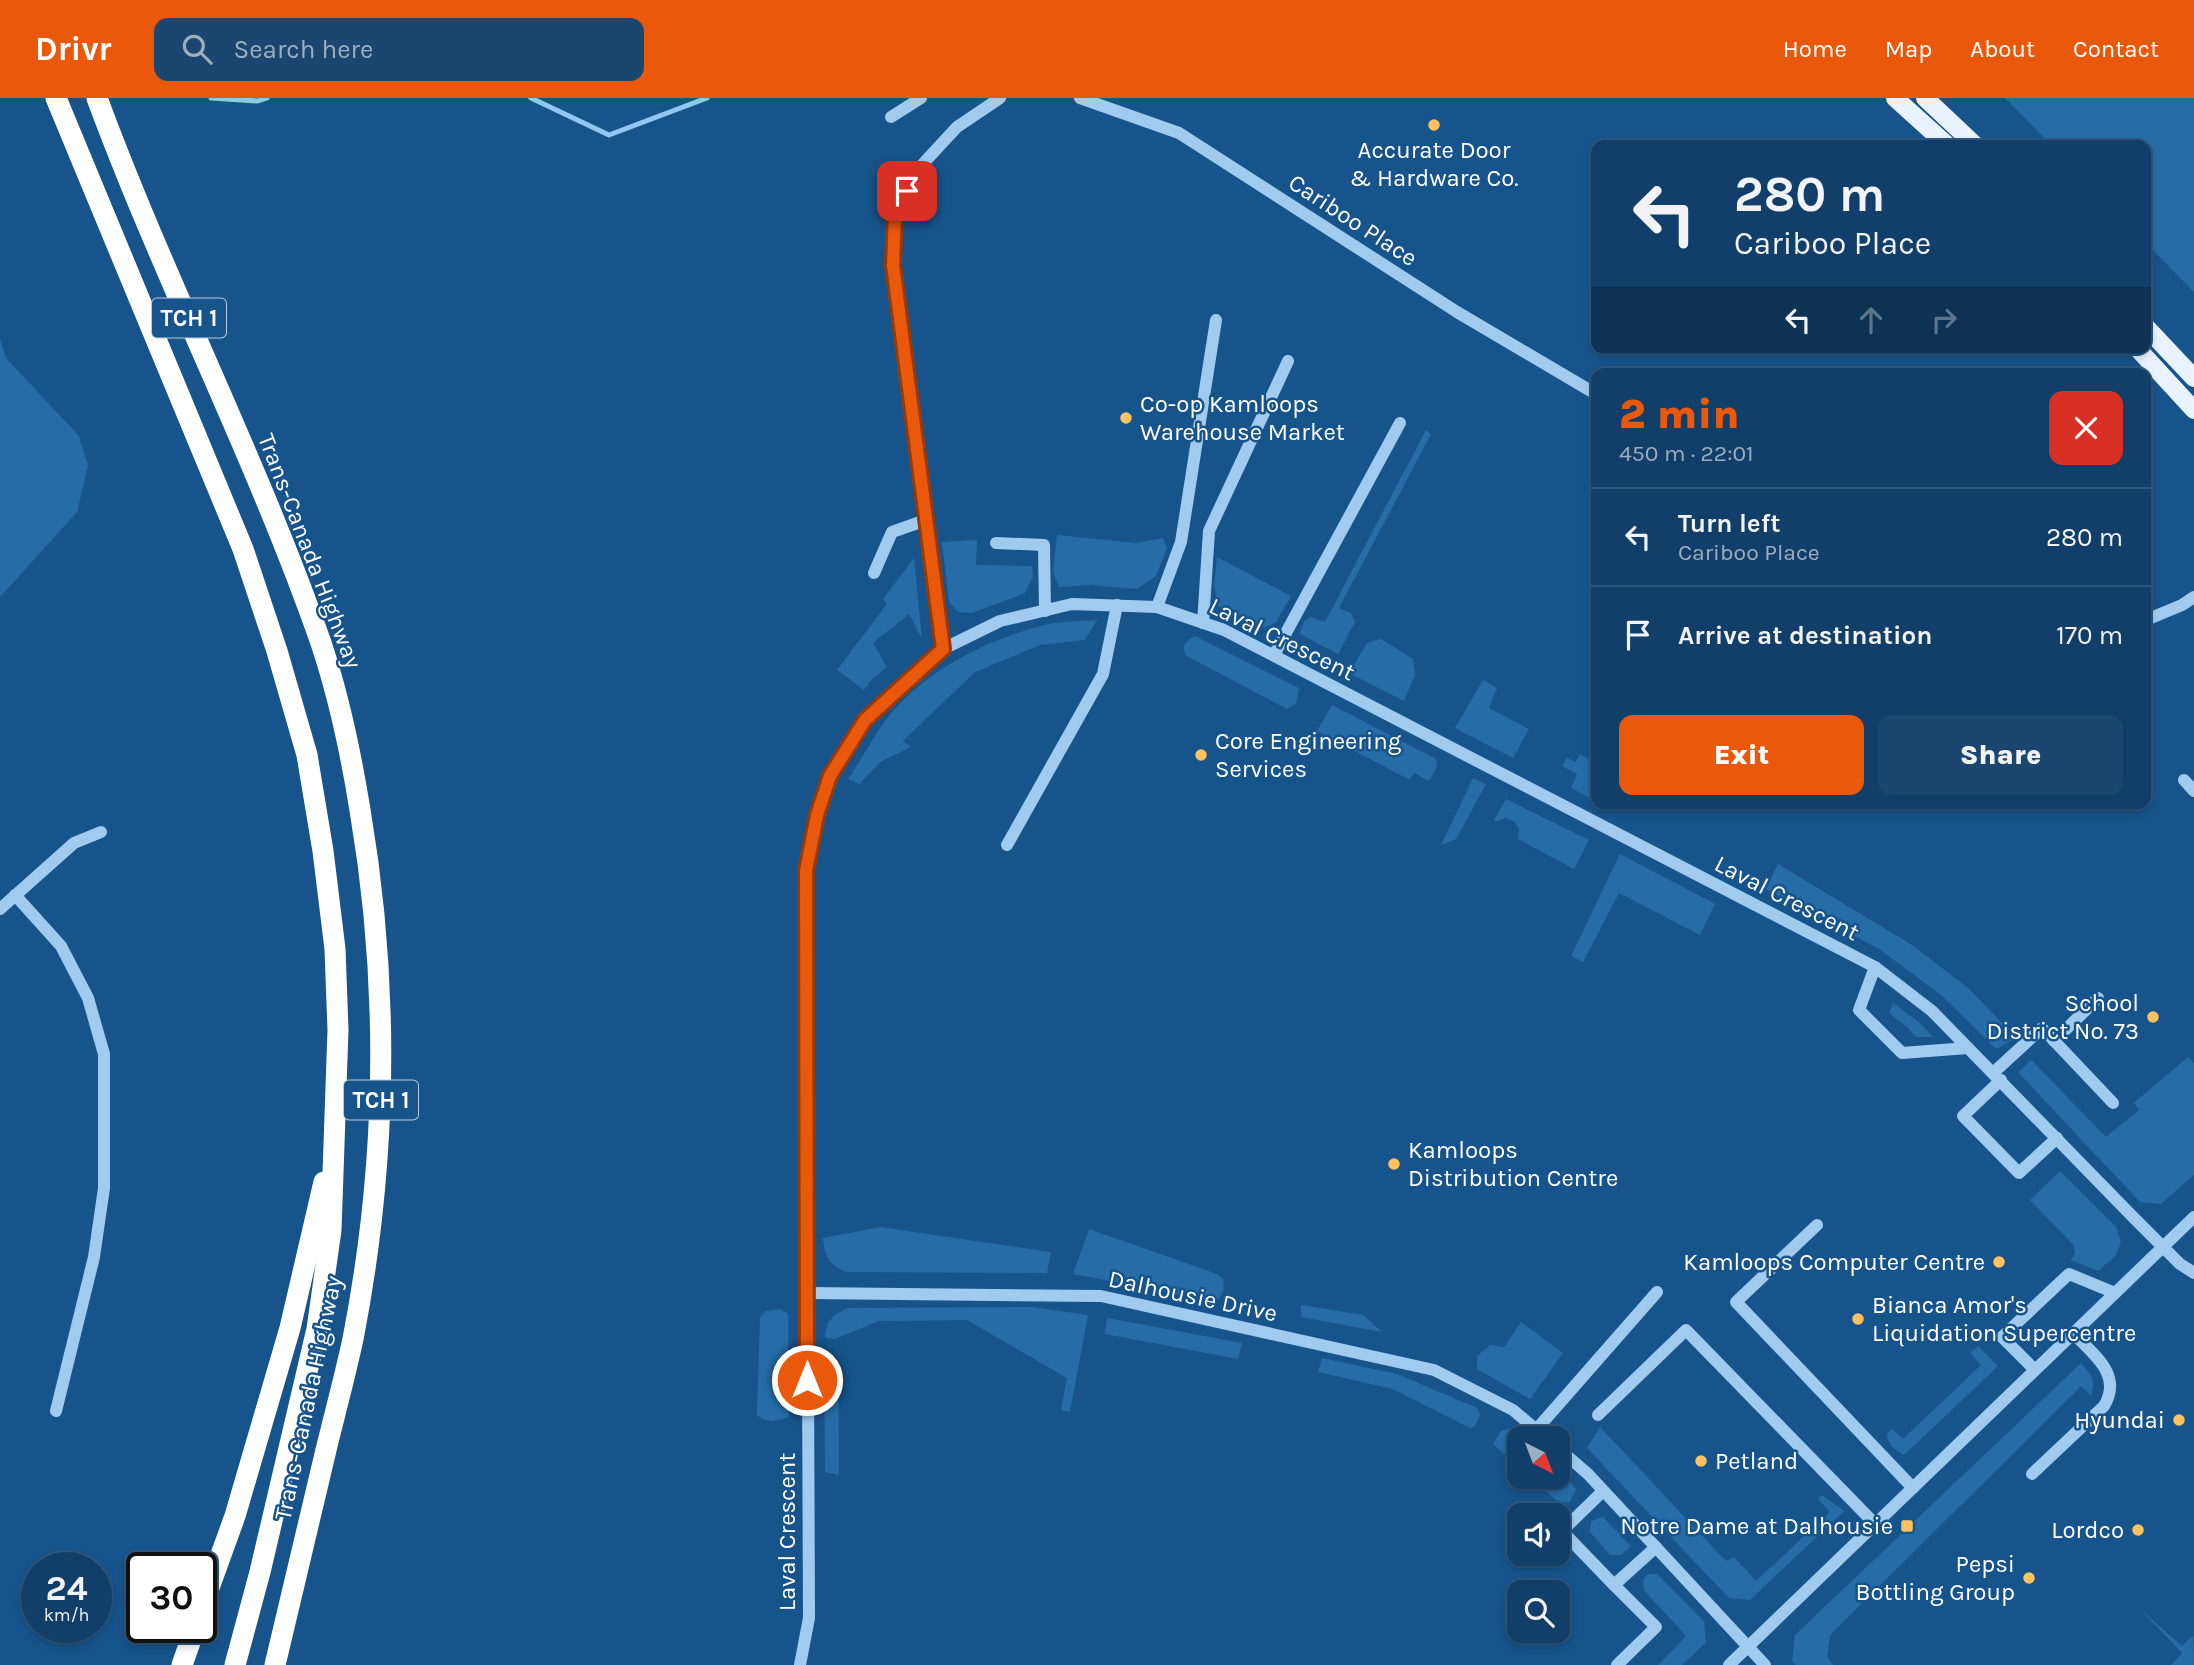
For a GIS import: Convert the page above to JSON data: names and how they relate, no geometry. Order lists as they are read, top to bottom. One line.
{"streets":{"highway":["TCH 1","Trans-Canada Highway"],"street":["Cariboo Place","Laval Crescent","Dalhousie Drive"]},"crossings":[["Laval Crescent","Dalhousie Drive"]],"places":{"other":["Accurate Door & Hardware Co.","Co-op Kamloops Warehouse Market","Core Engineering Services","School District No. 73","Kamloops Distribution Centre","Kamloops Computer Centre","Bianca Amor's Liquidation Supercentre","Hyundai","Petland","Lordco","Pepsi Bottling Group"],"transit":["Notre Dame at Dalhousie"]},"north":"bottom right","page":{"header":"Drivr","search":"Search here","nav":["Home","Map","About","Contact"],"turn":["280 m","Cariboo Place"],"heading":["2 min","450 m · 22:01"],"list":[{"name":"Turn left","note":"Cariboo Place","value":"280 m"},{"name":"Arrive at destination","value":"170 m"}],"buttons":["Exit","Share"],"speed":"24 km/h","limit":"30"}}
